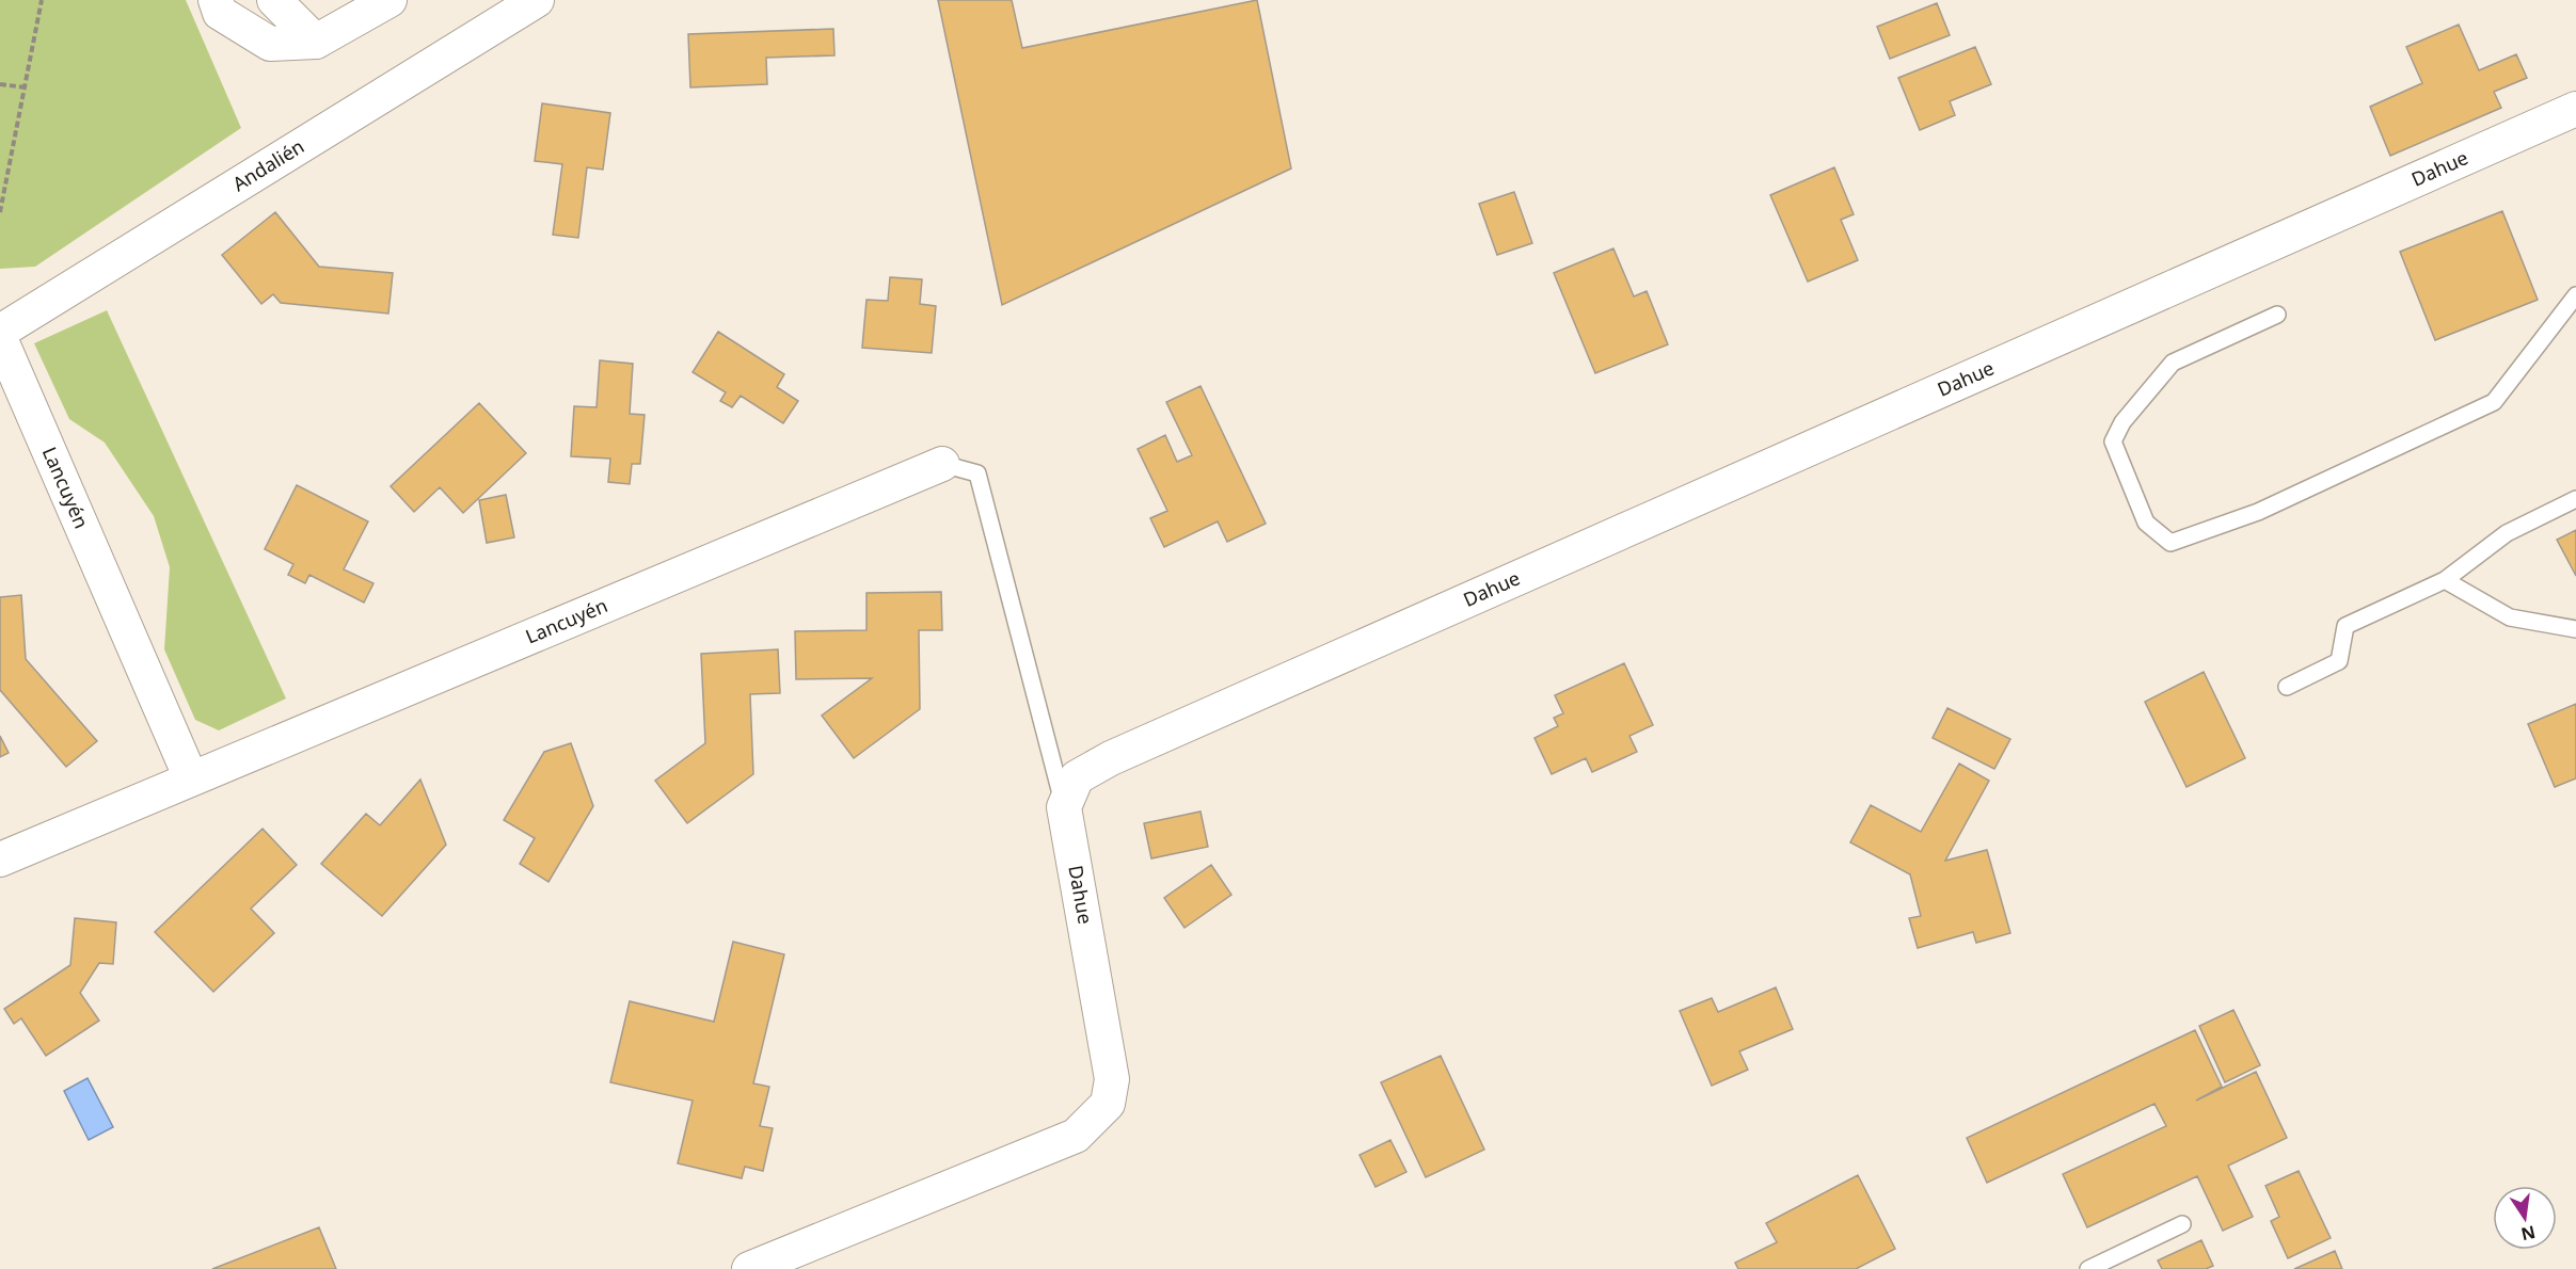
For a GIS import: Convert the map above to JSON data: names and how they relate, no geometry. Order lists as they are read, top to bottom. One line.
{"streets":{"street":["Andalién","Dahue","Lancuyén"]},"north":"bottom"}
